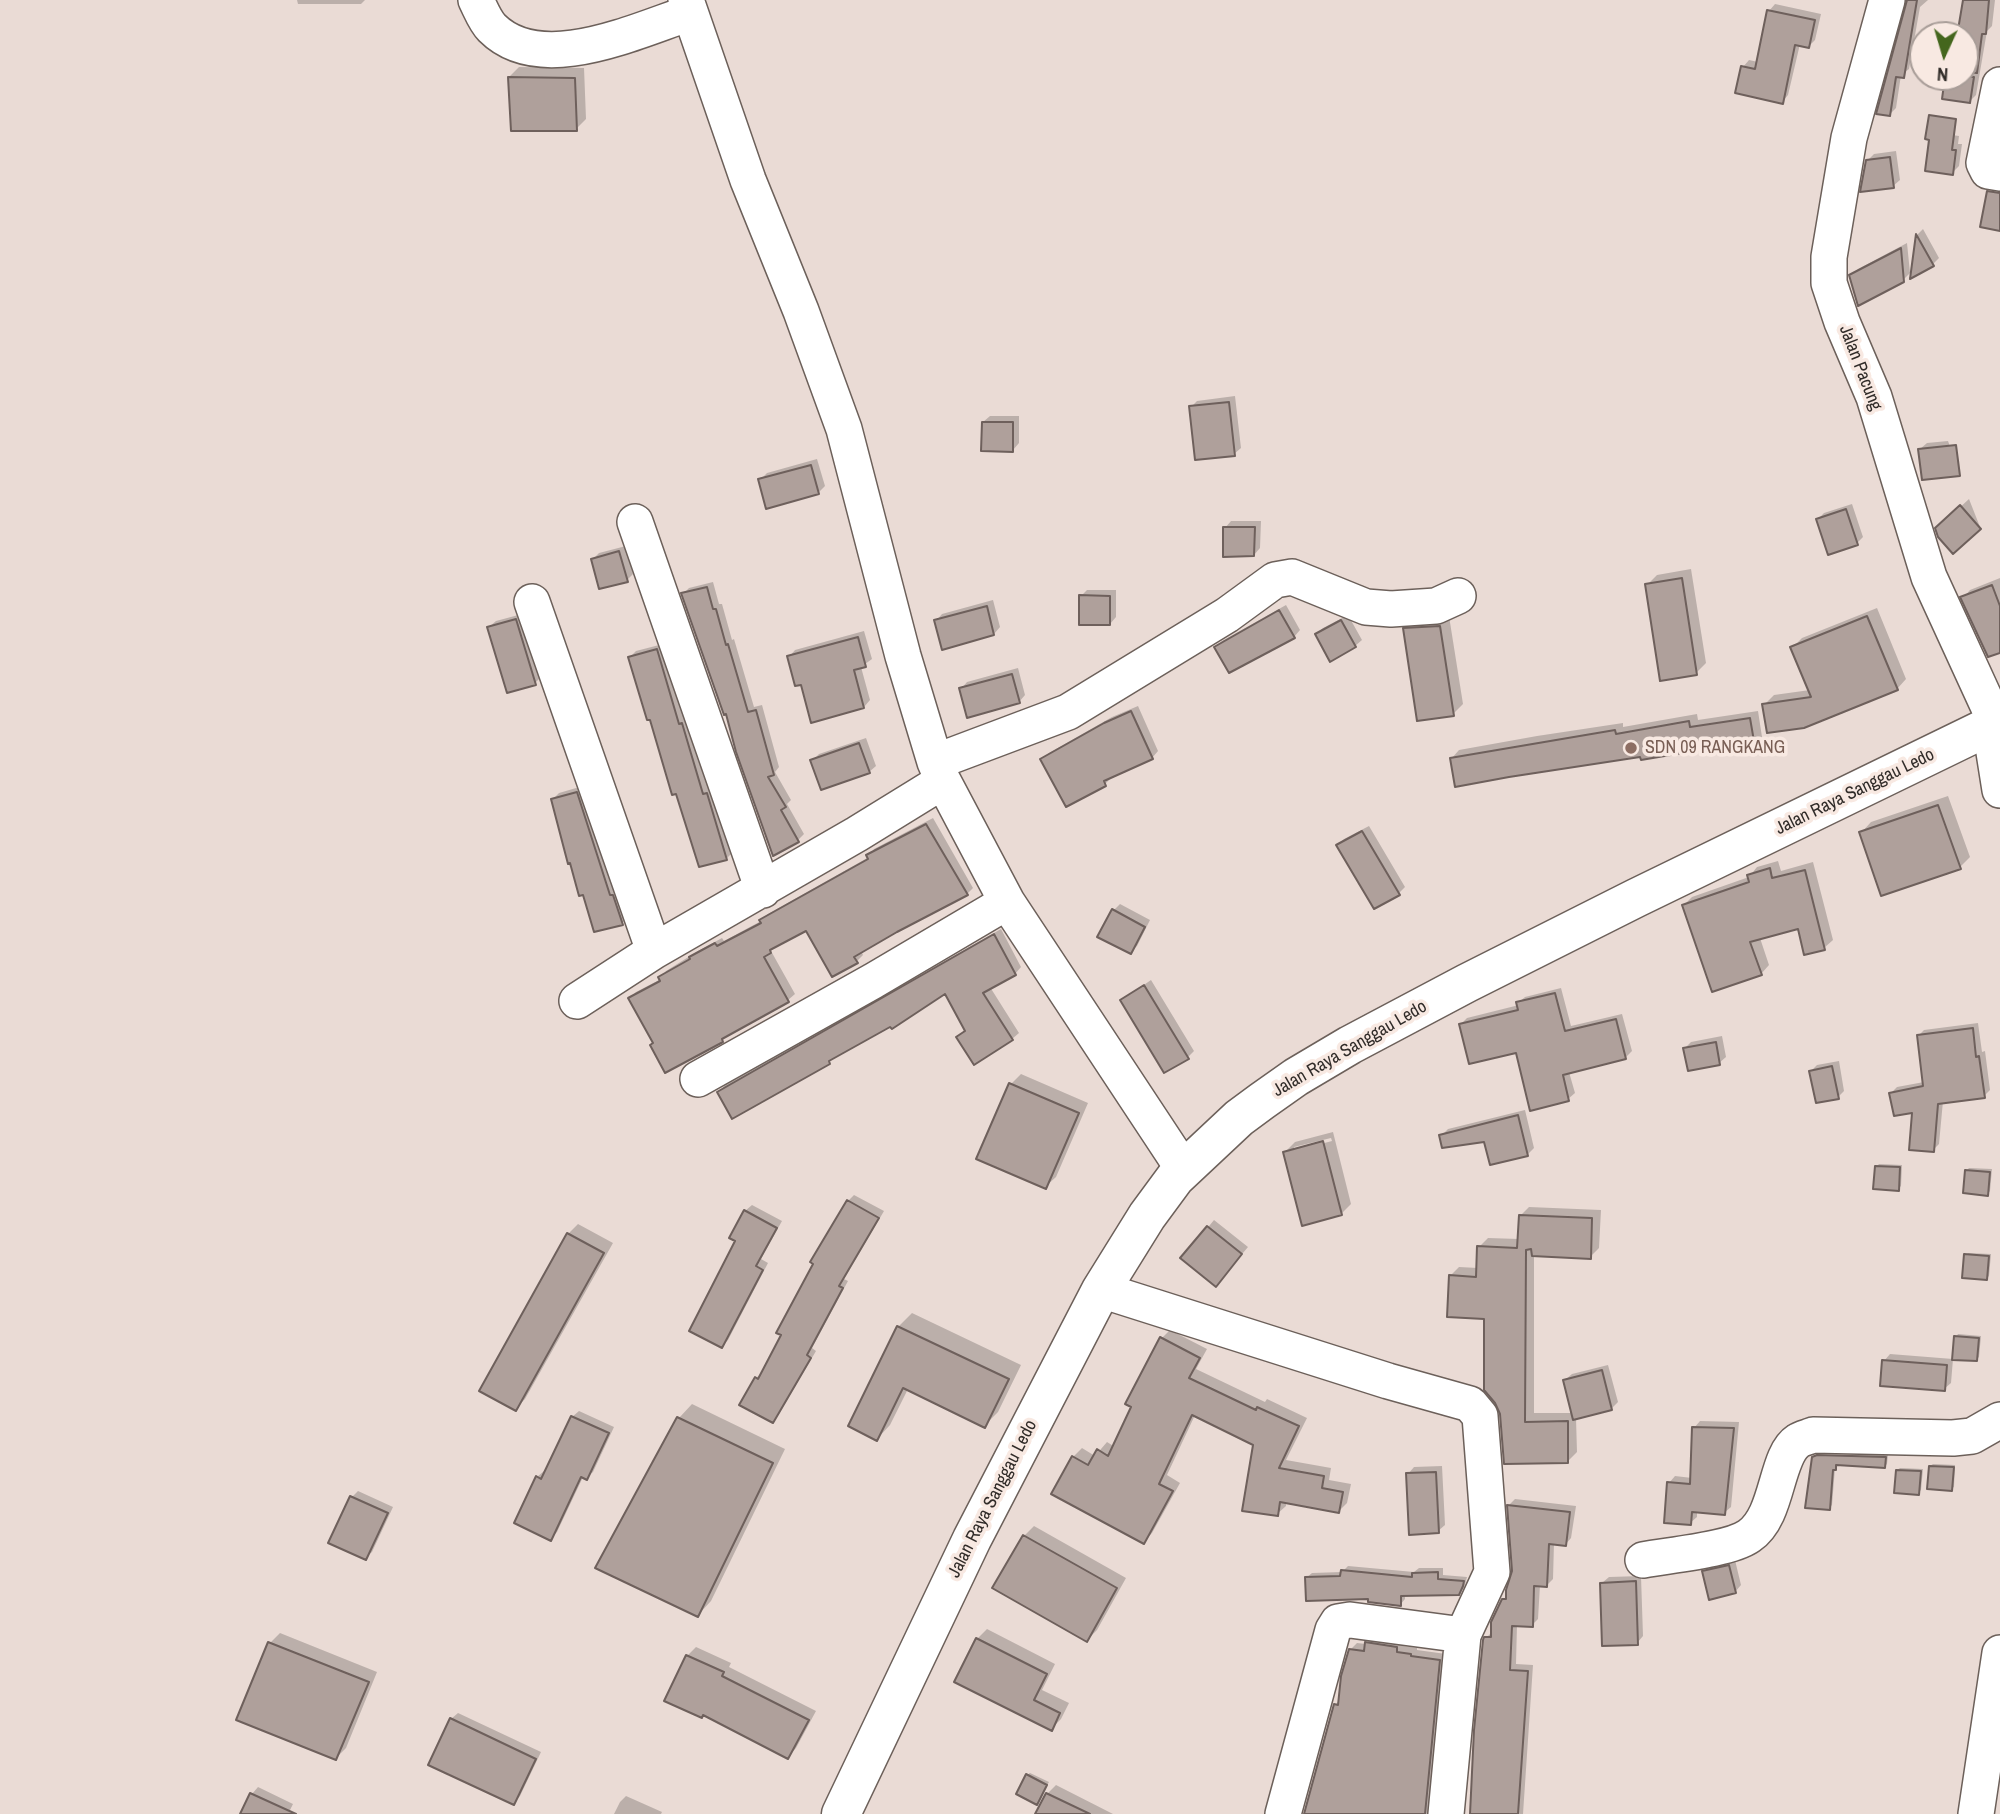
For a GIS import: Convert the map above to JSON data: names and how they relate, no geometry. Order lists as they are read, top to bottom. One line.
{"streets":{"highway":["Jalan Raya Sanggau Ledo"],"street":["Jalan Pacung"]},"crossings":[["Jalan Pacung","Jalan Raya Sanggau Ledo"]],"places":["SDN 09 RANGKANG"],"north":"bottom"}
